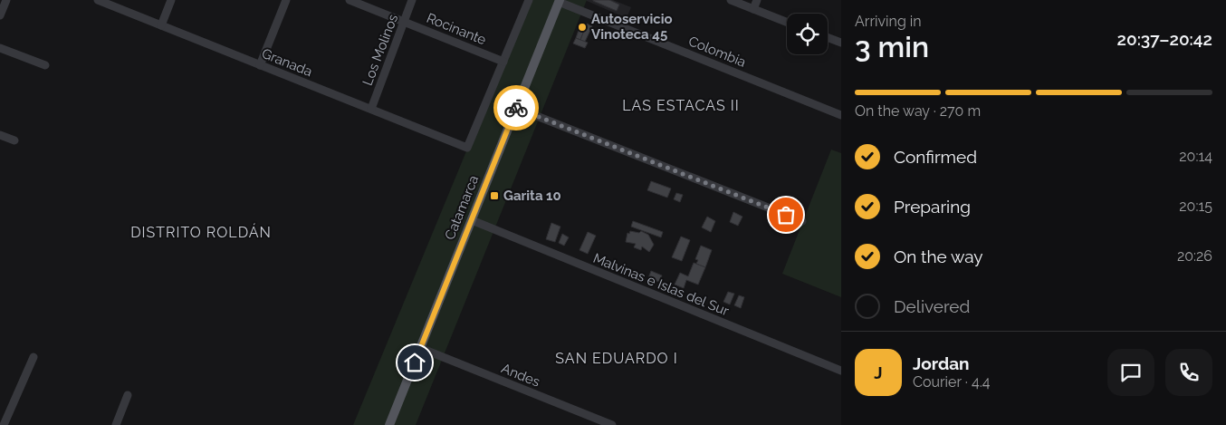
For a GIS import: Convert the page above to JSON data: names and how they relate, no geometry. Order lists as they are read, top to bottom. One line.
{"streets":{"main road":["Catamarca"],"street":["Rocinante","Los Molinos","Colombia","Granada","Malvinas e Islas del Sur","Andes"]},"crossings":[["Rocinante","Los Molinos"],["Rocinante","Granada"],["Los Molinos","Granada"],["Colombia","Catamarca"],["Catamarca","Malvinas e Islas del Sur"],["Catamarca","Andes"]],"districts":["LAS ESTACAS II","DISTRITO ROLDÁN","SAN EDUARDO I"],"places":{"other":["Autoservicio Vinoteca 45"],"transit":["Garita 10"]},"page":{"heading":["3 min","Arriving in","20:37–20:42"],"panel":["Jordan","Courier · 4.4"],"bar":"On the way · 270 m","list":[["Confirmed","20:14"],["Preparing","20:15"],["On the way","20:26"],"Delivered"],"round":"J"}}
